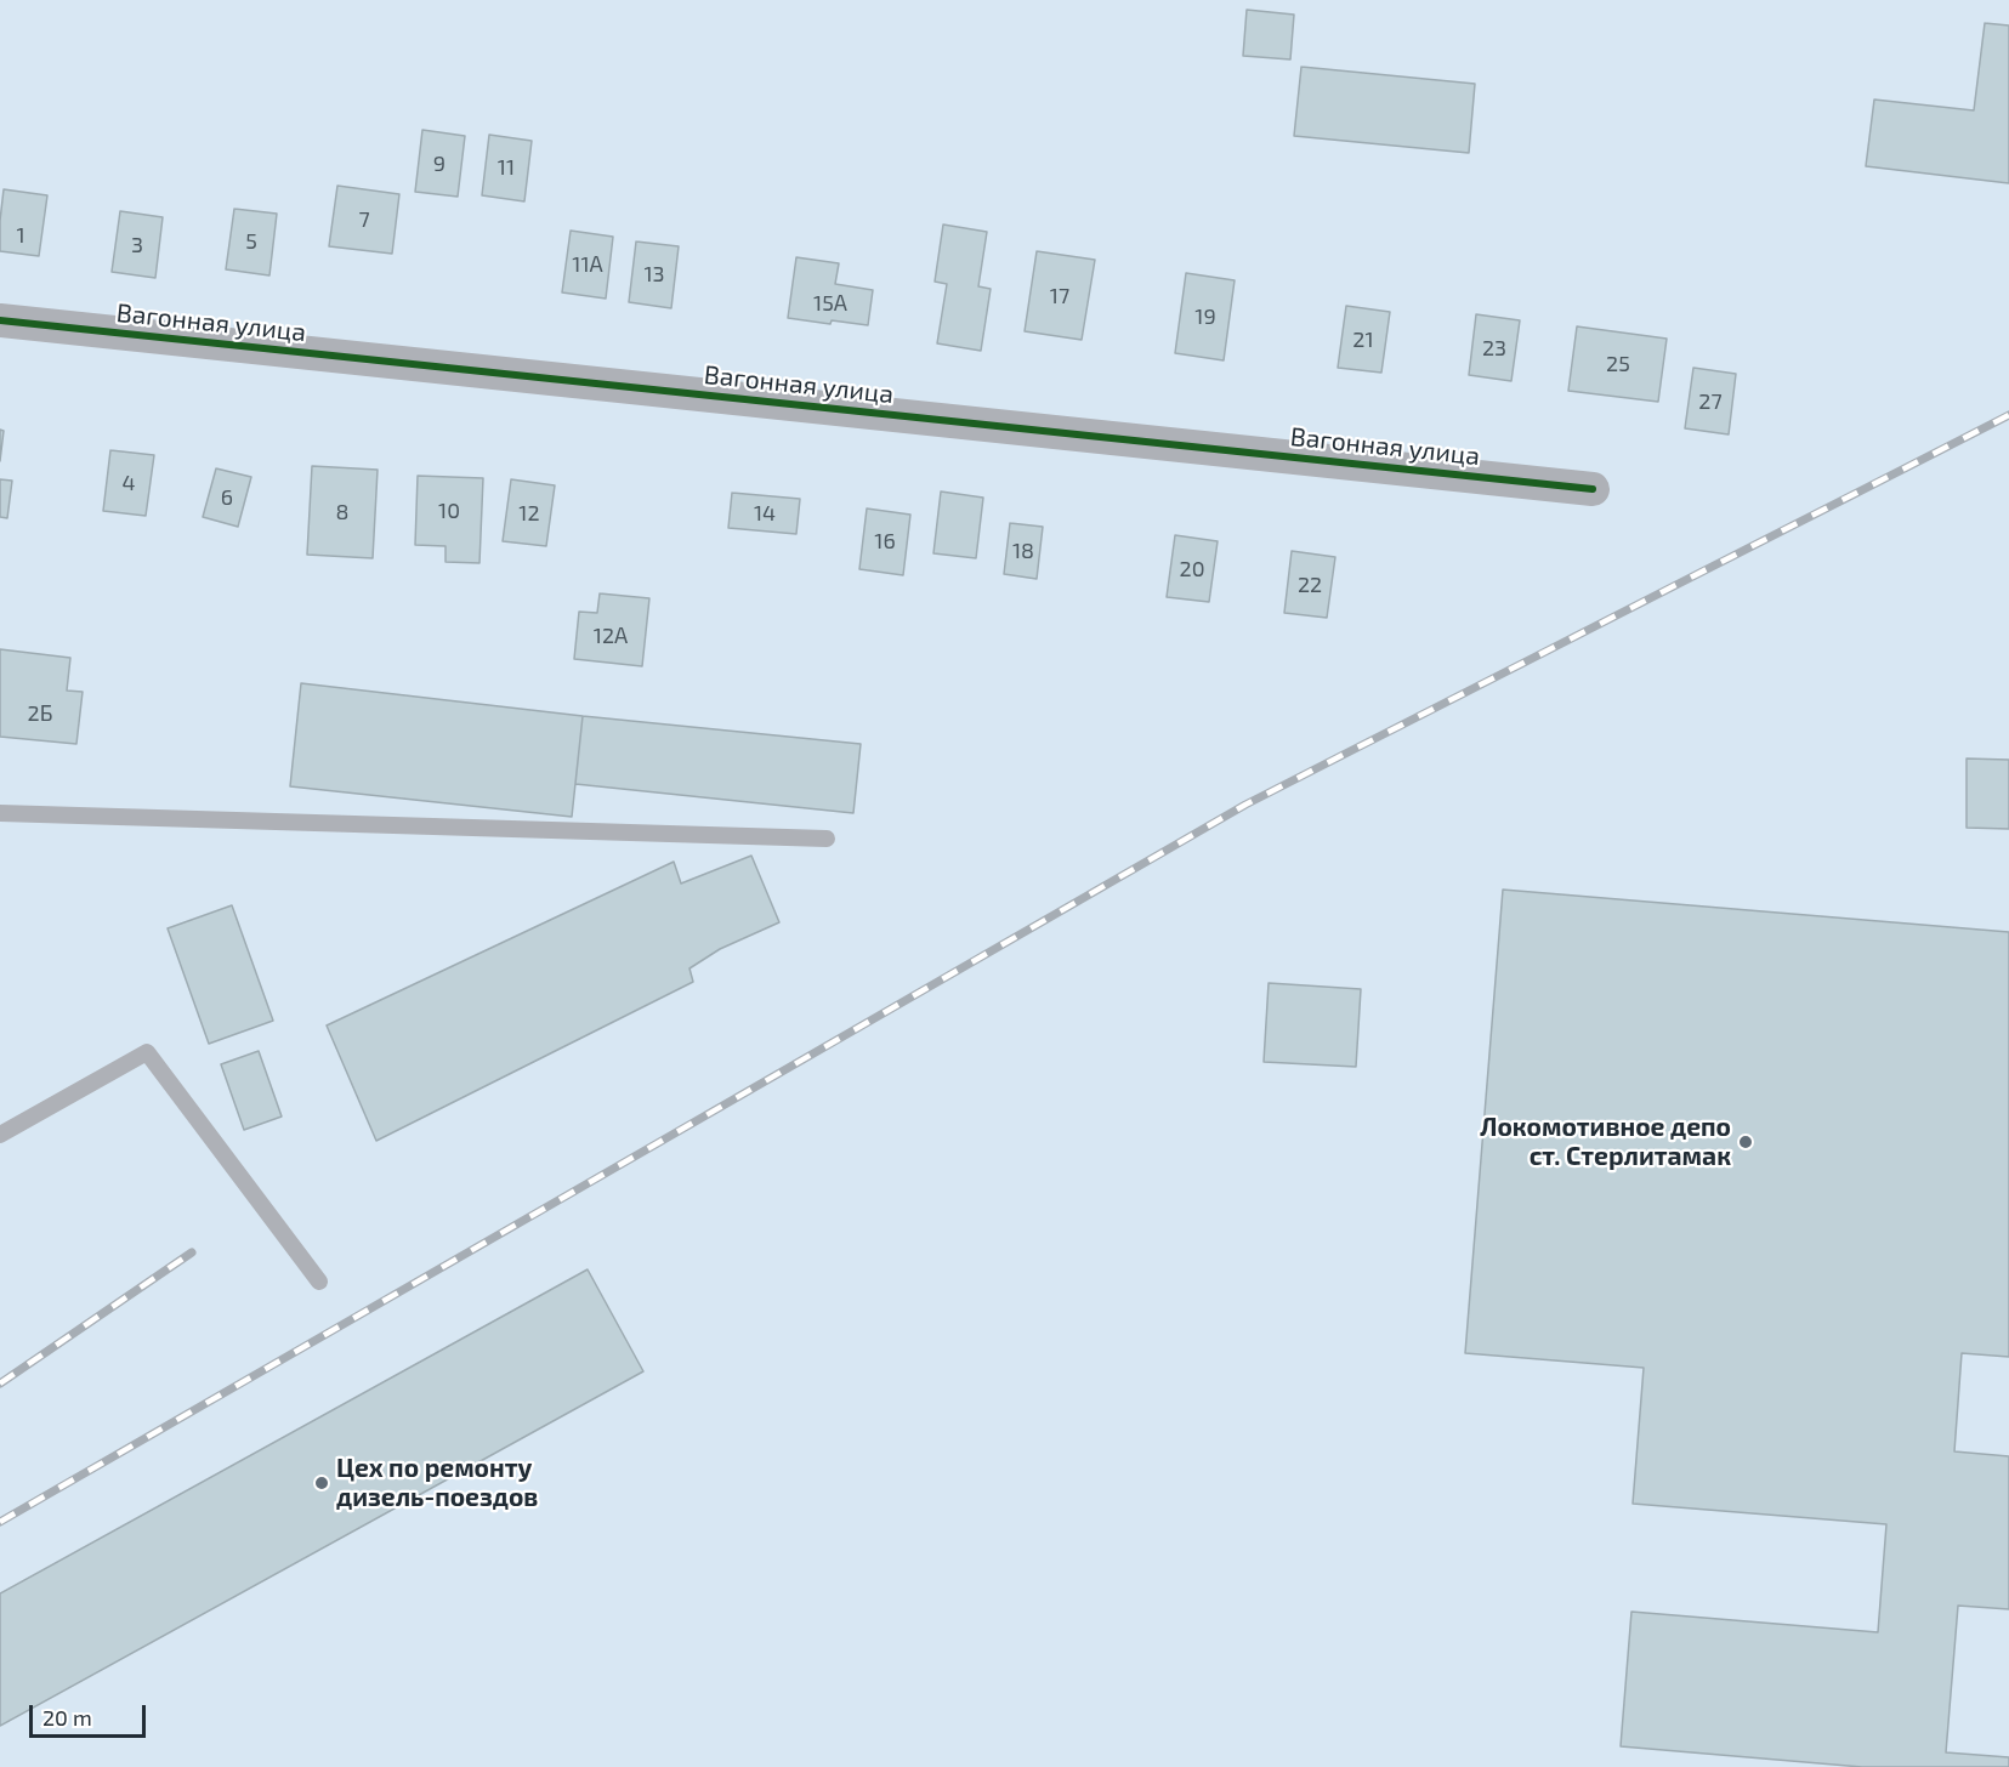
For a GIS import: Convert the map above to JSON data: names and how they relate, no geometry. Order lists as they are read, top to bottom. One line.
{"streets":{"street":["Вагонная улица"]},"places":["Локомотивное депо ст. Стерлитамак","Цех по ремонту дизель-поездов"],"house_numbers":["9","11","7","1","5","3","11А","13","17","15А","19","21","23","25","27","4","6","10","8","12","14","16","18","20","22","12А","2Б"],"scale_bar":"20 m"}
